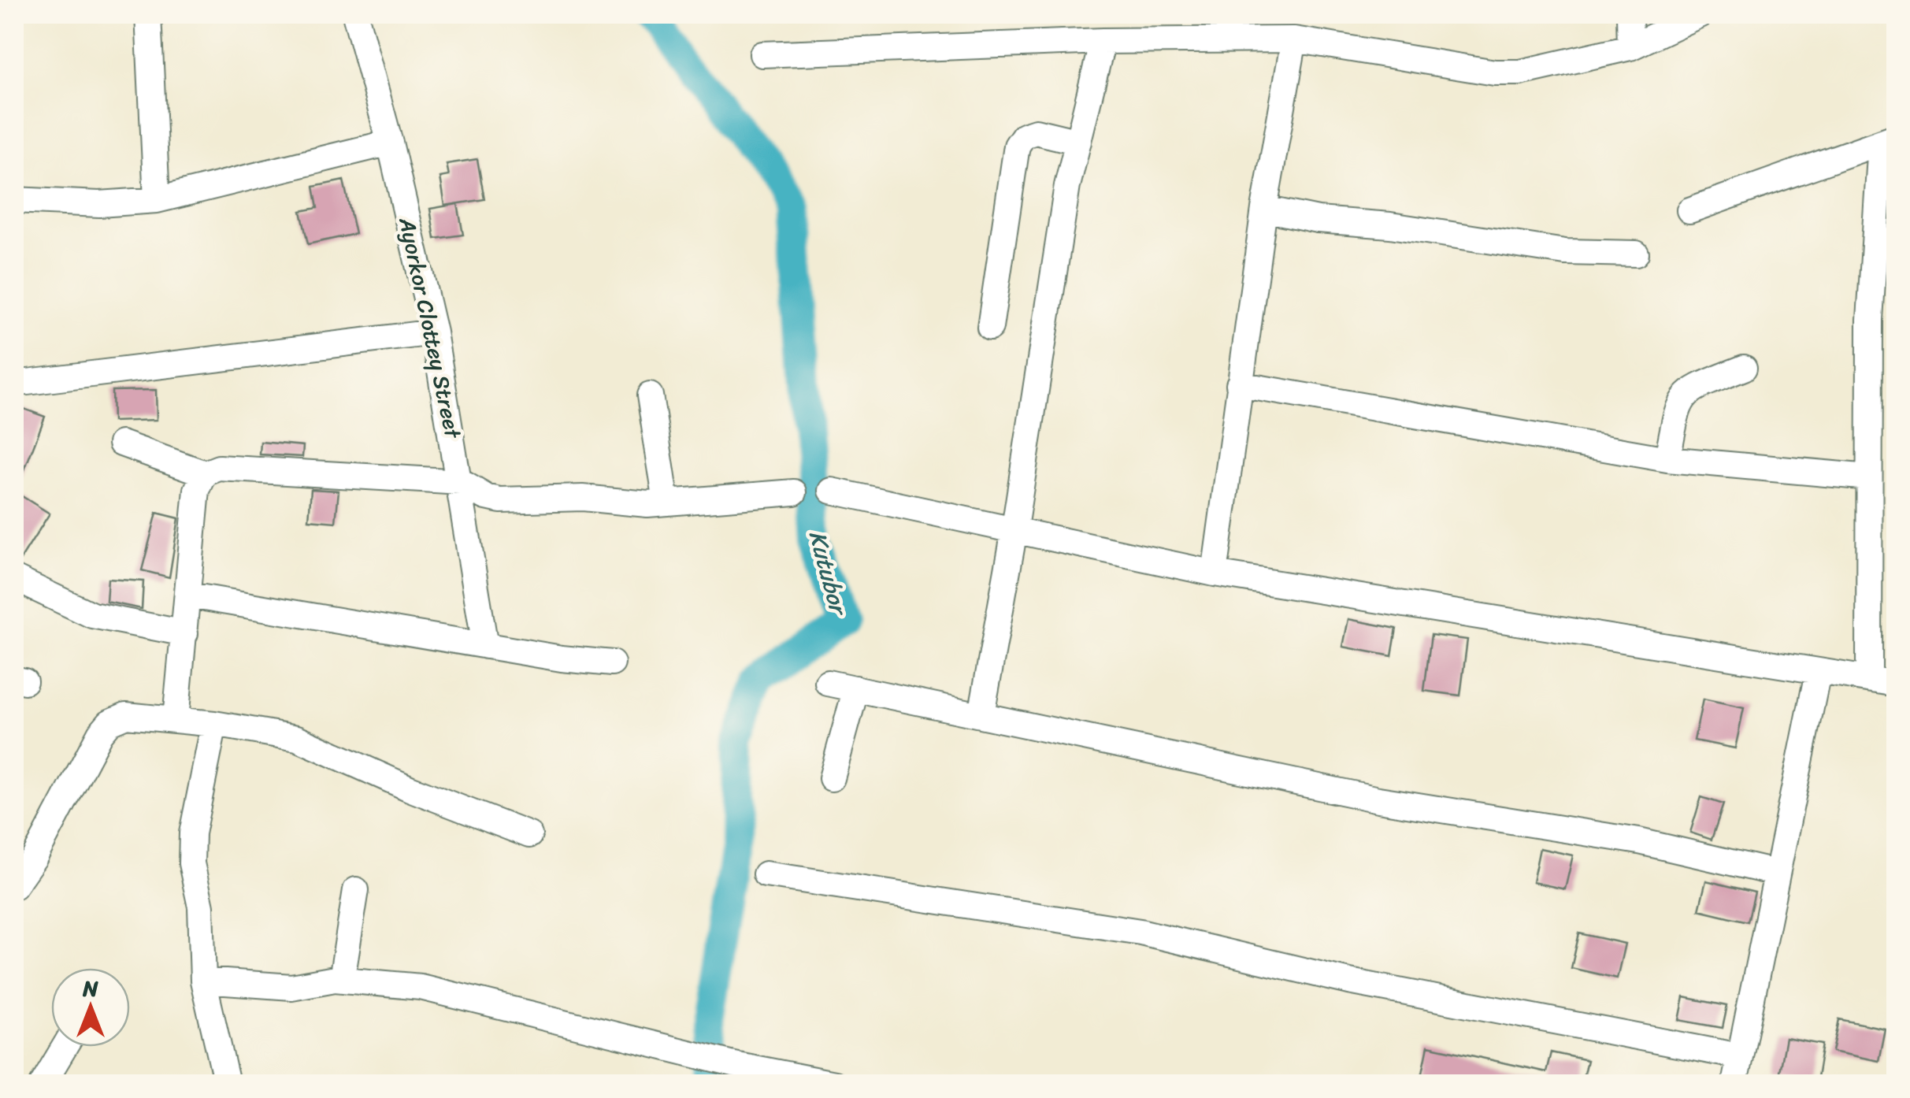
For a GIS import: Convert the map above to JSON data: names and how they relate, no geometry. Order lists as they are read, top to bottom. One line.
{"streets":{"street":["Ayorkor Clottey Street"]},"water":["Kutubor"],"north":"top"}
